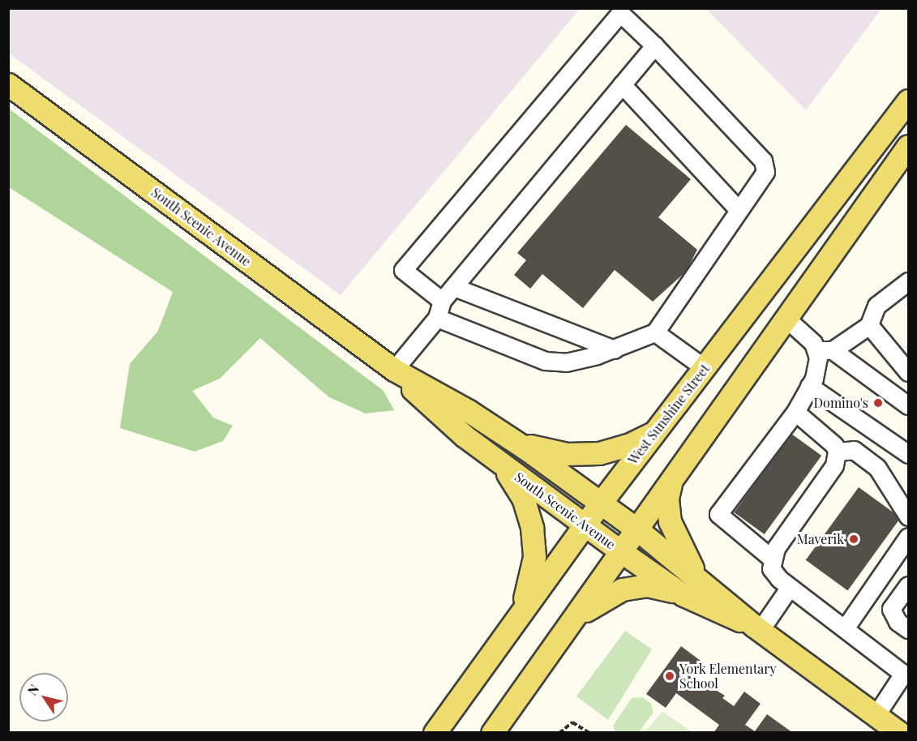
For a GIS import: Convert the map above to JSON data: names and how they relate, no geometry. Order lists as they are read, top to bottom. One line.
{"streets":{"main road":["South Scenic Avenue","West Sunshine Street"]},"crossings":[["South Scenic Avenue","West Sunshine Street"]],"places":["Domino's","Maverik","York Elementary School"],"north":"top left"}
